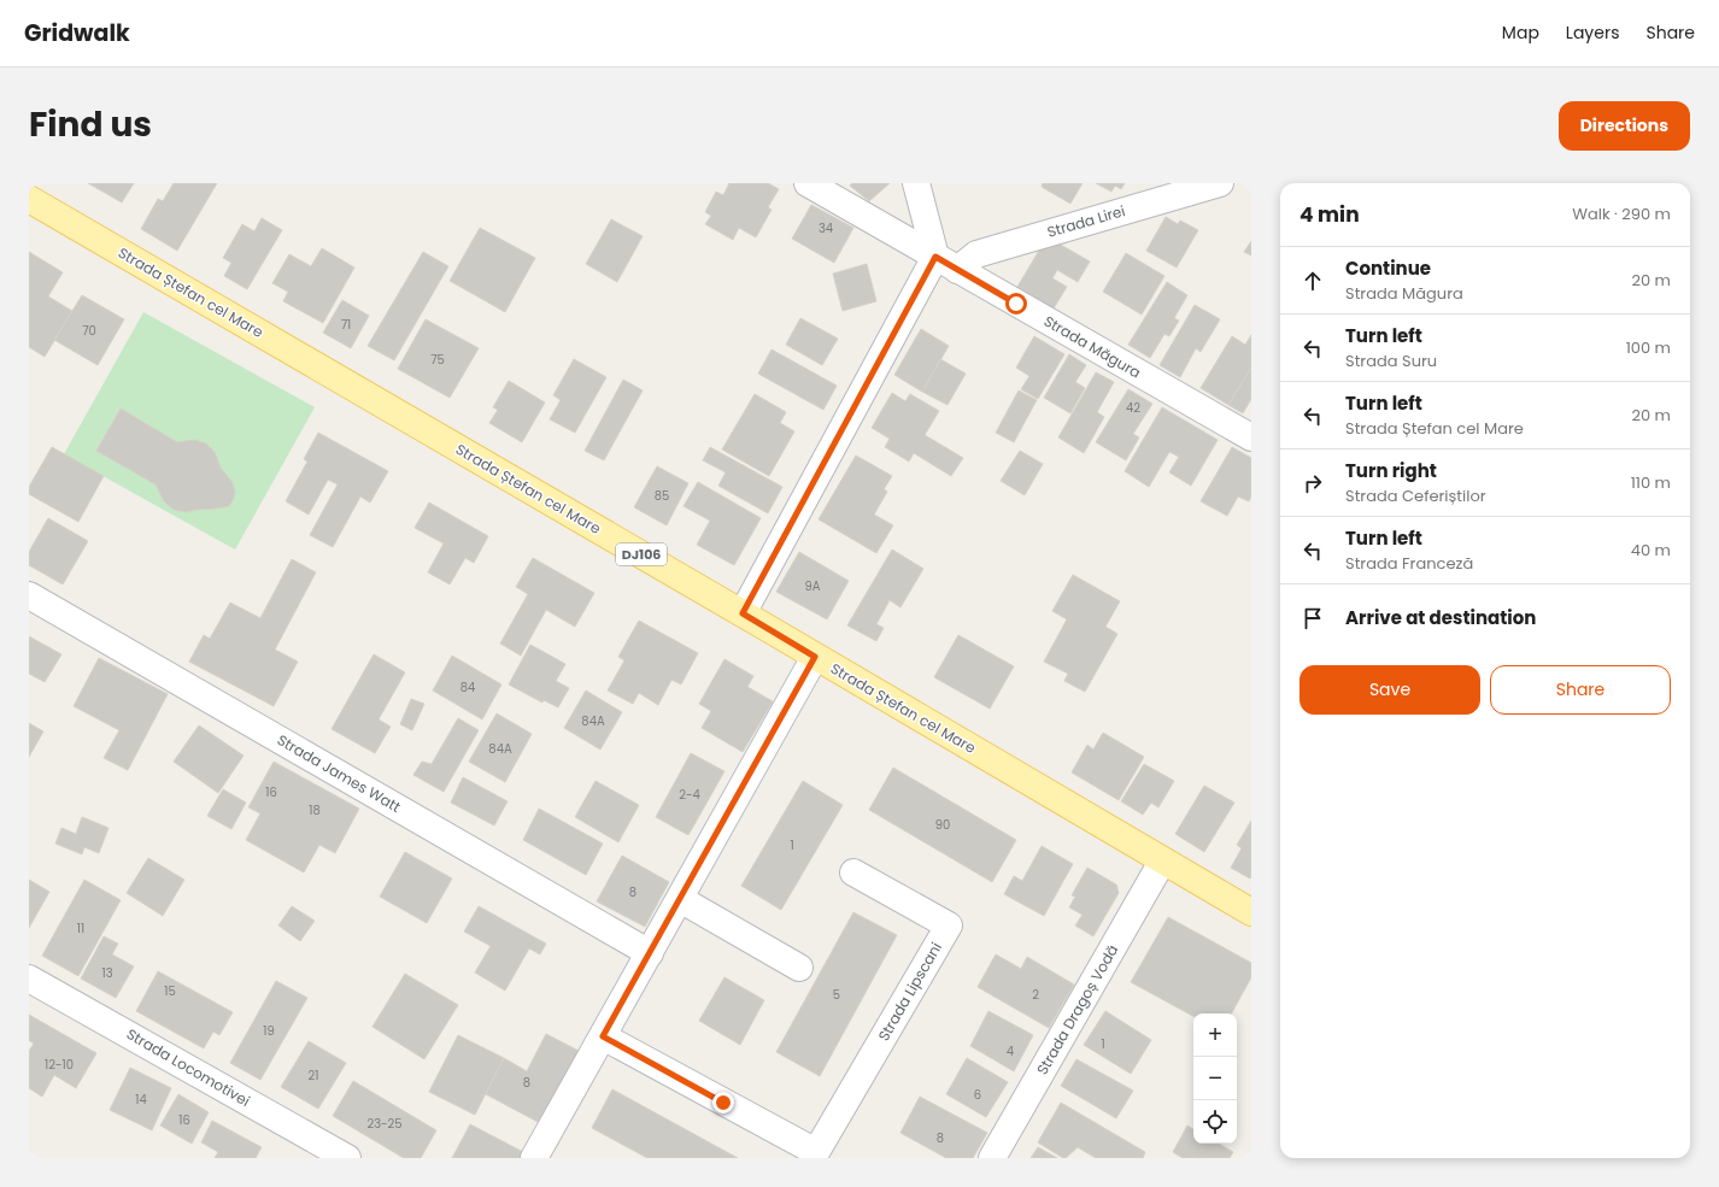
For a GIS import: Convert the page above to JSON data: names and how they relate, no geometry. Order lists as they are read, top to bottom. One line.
{"streets":{"main road":["Strada Ștefan cel Mare","DJ106"],"street":["Strada Lirei","Strada Măgura","Strada James Watt","Strada Lipscani","Strada Dragoș Vodă","Strada Locomotivei"]},"crossings":[["Strada Lirei","Strada Măgura"],["Strada Ștefan cel Mare","Strada Dragoș Vodă"]],"house_numbers":["34","71","70","75","42","85","9A","84","84A","84A","16","2-4","18","90","1","8","11","13","15","5","2","19","1","4","12-10","21","8","6","14","16","23-25","8"],"page":{"header":"Gridwalk","nav":["Map","Layers","Share"],"title":"Find us","buttons":["Directions",["Save","Share"]],"heading":["4 min","Walk · 290 m"],"list":[["Continue","Strada Măgura","20 m"],["Turn left","Strada Suru","100 m"],["Turn left","Strada Ștefan cel Mare","20 m"],["Turn right","Strada Ceferiștilor","110 m"],["Turn left","Strada Franceză","40 m"],"Arrive at destination"],"map_buttons":["+","−"]}}
